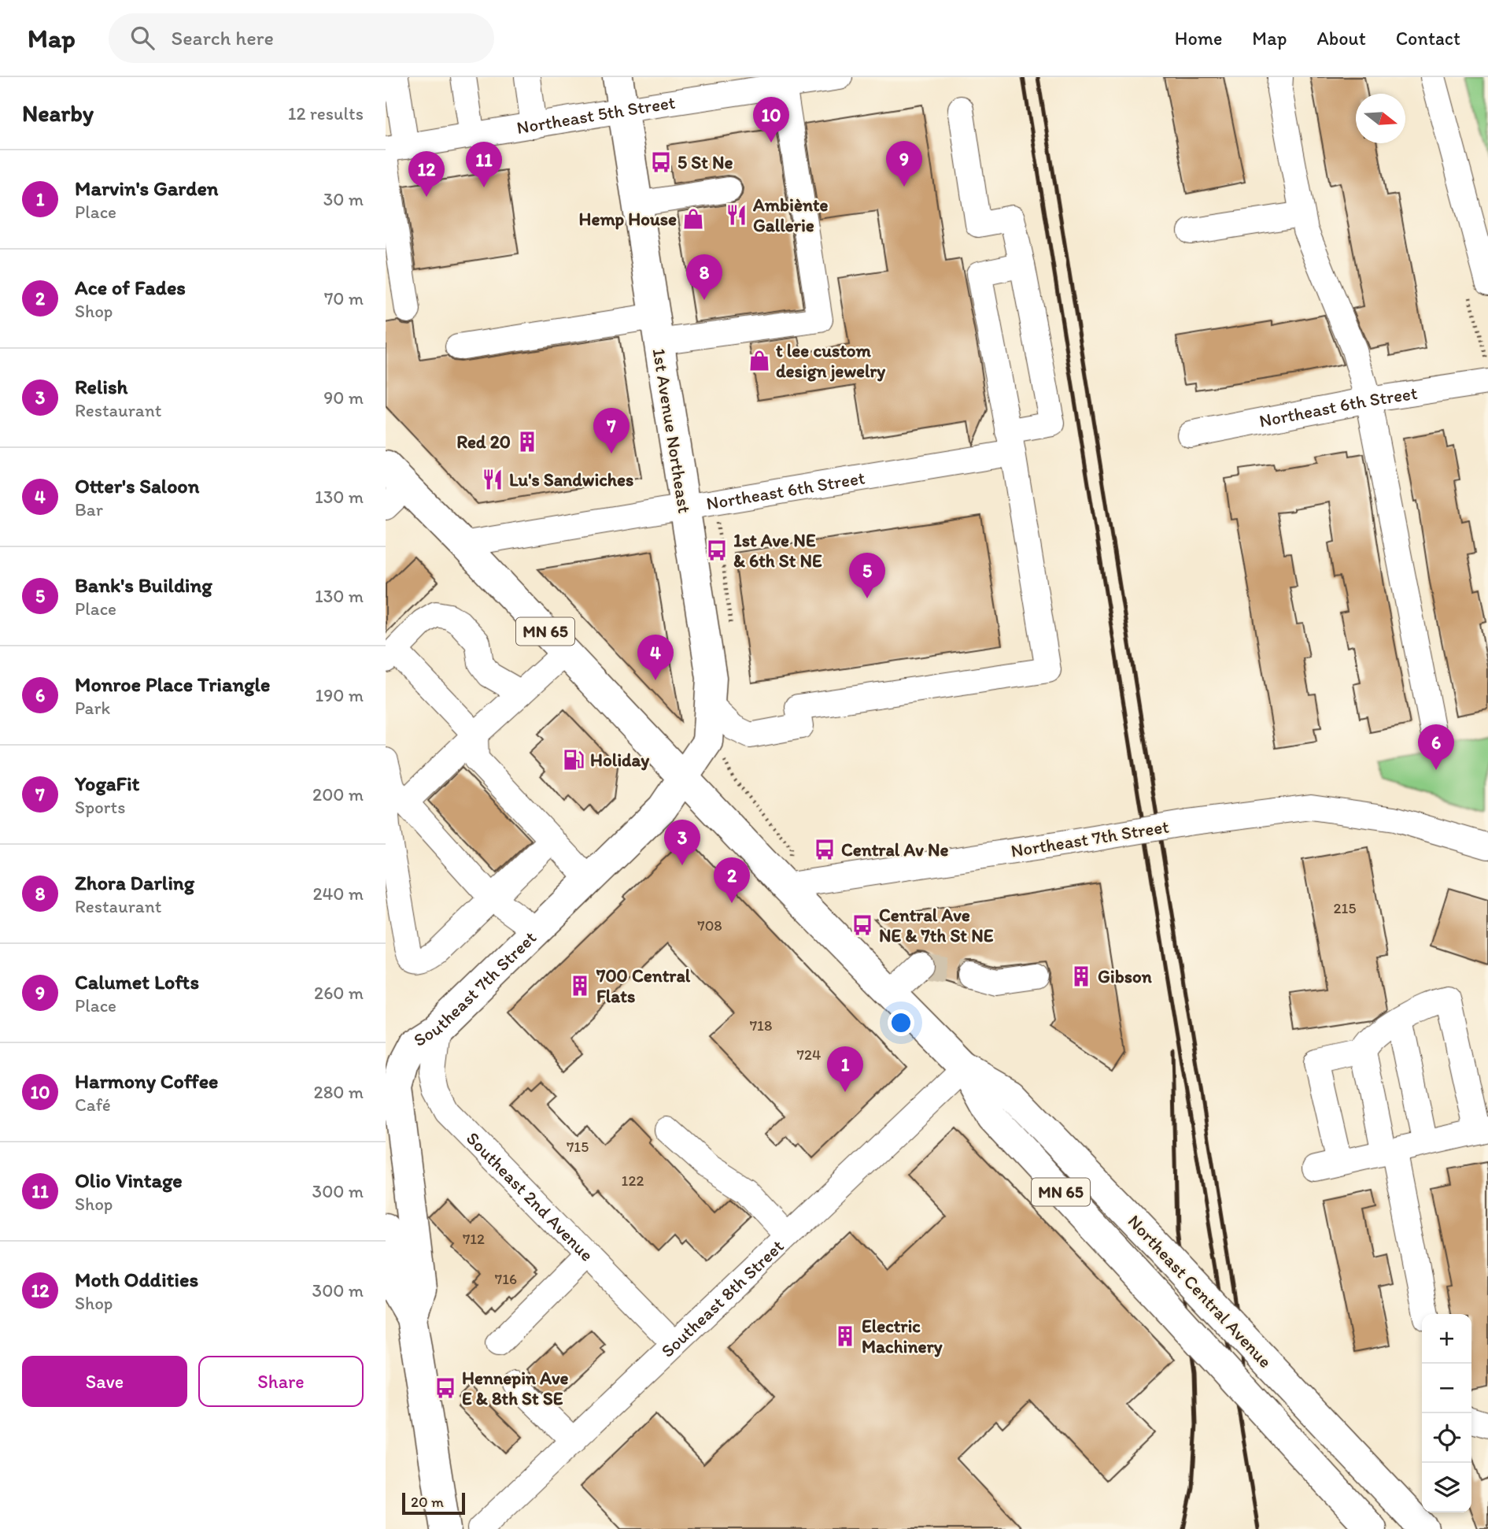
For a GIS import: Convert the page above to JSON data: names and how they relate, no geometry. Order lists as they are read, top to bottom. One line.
{"streets":{"main road":["1st Avenue Northeast","MN 65","Southeast 7th Street","Northeast Central Avenue"],"street":["Northeast 5th Street","Northeast 6th Street","Northeast 7th Street","Southeast 2nd Avenue","Southeast 8th Street"]},"crossings":[["Northeast 5th Street","1st Avenue Northeast"],["Northeast 6th Street","1st Avenue Northeast"],["Northeast 6th Street","Northeast Central Avenue"],["1st Avenue Northeast","Southeast 7th Street"],["1st Avenue Northeast","Northeast Central Avenue"],["Northeast 7th Street","Northeast Central Avenue"],["Southeast 7th Street","Southeast 2nd Avenue"],["Southeast 7th Street","Northeast Central Avenue"],["Southeast 2nd Avenue","Southeast 8th Street"],["Northeast Central Avenue","Southeast 8th Street"]],"places":{"bus stop":["5 St Ne","1st Ave NE & 6th St NE","Central Av Ne","Central Ave NE & 7th St NE","Hennepin Ave E & 8th St SE"],"restaurant":["Ambiènte Gallerie","Lu's Sandwiches"],"shop":["Hemp House","t lee custom design jewelry"],"building":["Red 20","Gibson","700 Central Flats","Electric Machinery"],"fuel station":["Holiday"]},"house_numbers":["215","708","718","724","715","122","712","716"],"scale_bar":"20 m","north":"right","page":{"header":"Map","search":"Search here","nav":["Home","Map","About","Contact"],"heading":["Nearby","12 results"],"pins":["10","9","11","12","8","7","5","4","6","3","2","1"],"list":[{"mark":"1","name":"Marvin's Garden","note":"Place","value":"30 m"},{"mark":"2","name":"Ace of Fades","note":"Shop","value":"70 m"},{"mark":"3","name":"Relish","note":"Restaurant","value":"90 m"},{"mark":"4","name":"Otter's Saloon","note":"Bar","value":"130 m"},{"mark":"5","name":"Bank's Building","note":"Place","value":"130 m"},{"mark":"6","name":"Monroe Place Triangle","note":"Park","value":"190 m"},{"mark":"7","name":"YogaFit","note":"Sports","value":"200 m"},{"mark":"8","name":"Zhora Darling","note":"Restaurant","value":"240 m"},{"mark":"9","name":"Calumet Lofts","note":"Place","value":"260 m"},{"mark":"10","name":"Harmony Coffee","note":"Café","value":"280 m"},{"mark":"11","name":"Olio Vintage","note":"Shop","value":"300 m"},{"mark":"12","name":"Moth Oddities","note":"Shop","value":"300 m"}],"map_buttons":["+","−"],"buttons":["Save","Share"],"scale":"20 m"}}
